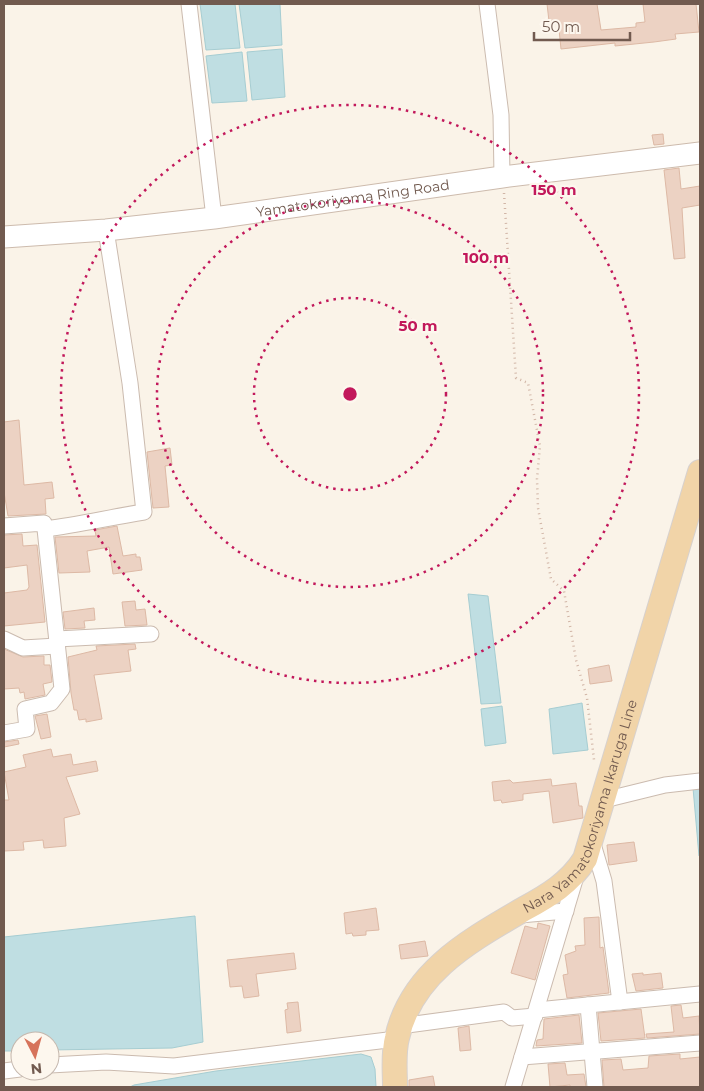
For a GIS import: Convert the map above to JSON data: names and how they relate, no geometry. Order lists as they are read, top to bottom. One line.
{"streets":{"main road":["Yamatokoriyama Ring Road","Nara Yamatokoriyama Ikaruga Line"]},"scale_bar":"50 m","north":"bottom","rings":["150 m","100 m","50 m"]}
